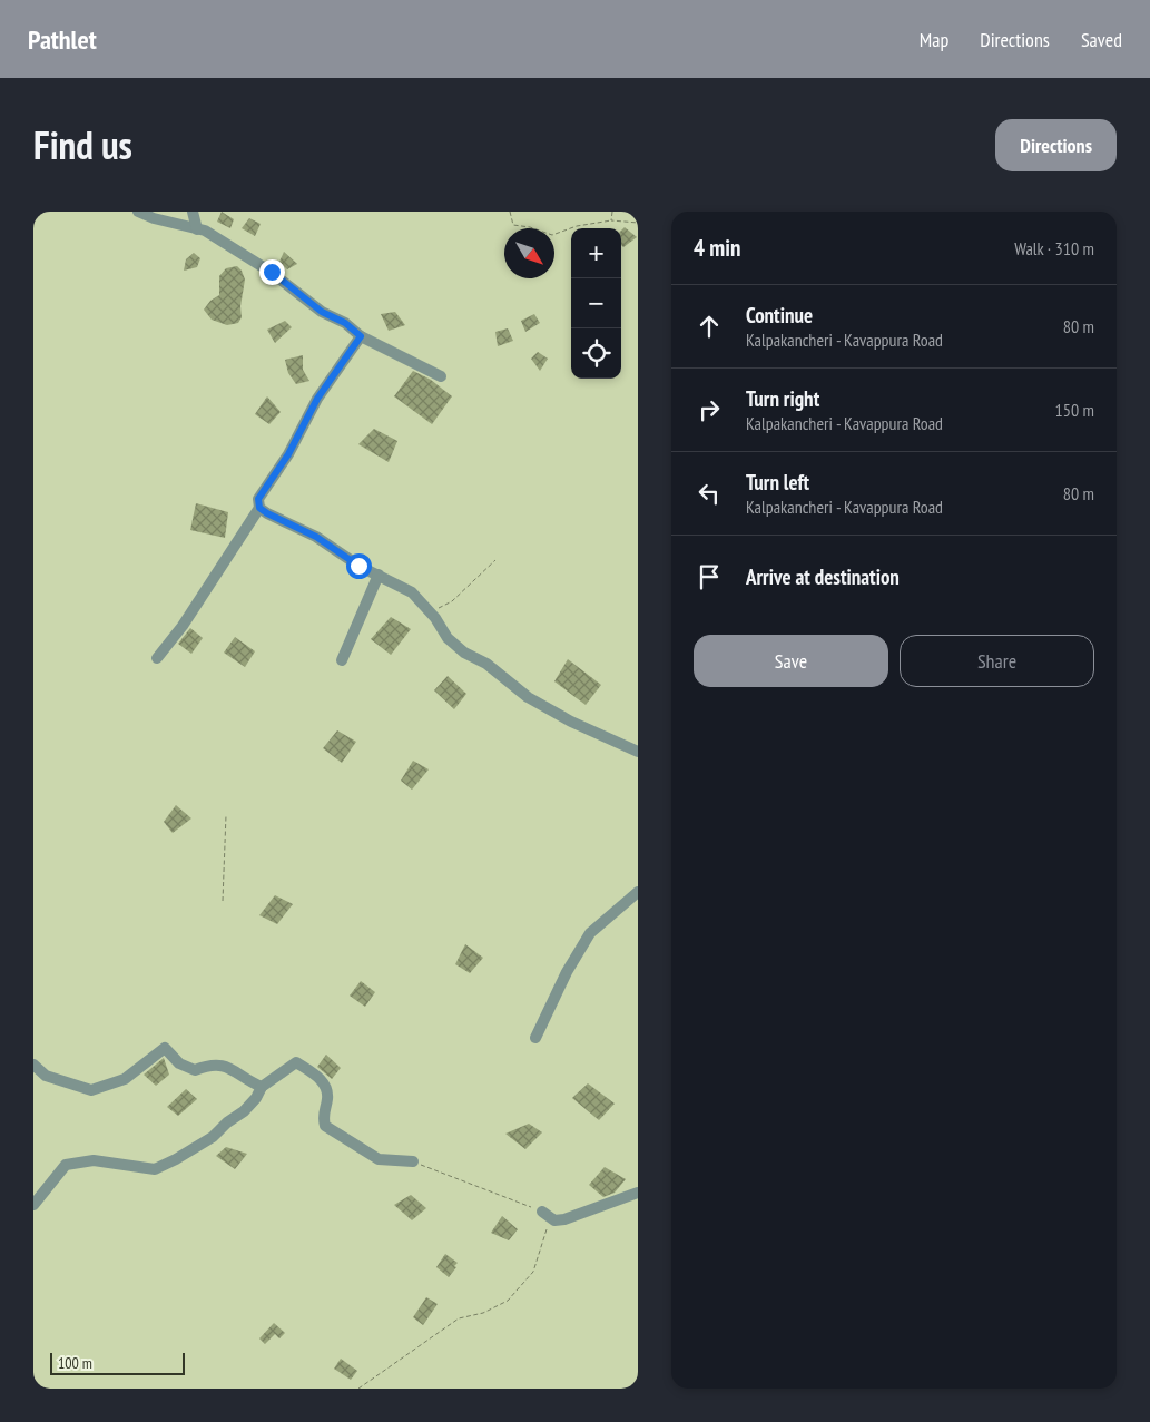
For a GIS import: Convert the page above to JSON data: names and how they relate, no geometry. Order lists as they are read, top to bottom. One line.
{"scale_bar":"100 m","north":"bottom right","page":{"header":"Pathlet","nav":["Map","Directions","Saved"],"title":"Find us","buttons":["Directions",["Save","Share"]],"heading":["4 min","Walk · 310 m"],"map_buttons":["+","−"],"list":[["Continue","Kalpakancheri - Kavappura Road","80 m"],["Turn right","Kalpakancheri - Kavappura Road","150 m"],["Turn left","Kalpakancheri - Kavappura Road","80 m"],"Arrive at destination"],"scale":"100 m"}}
